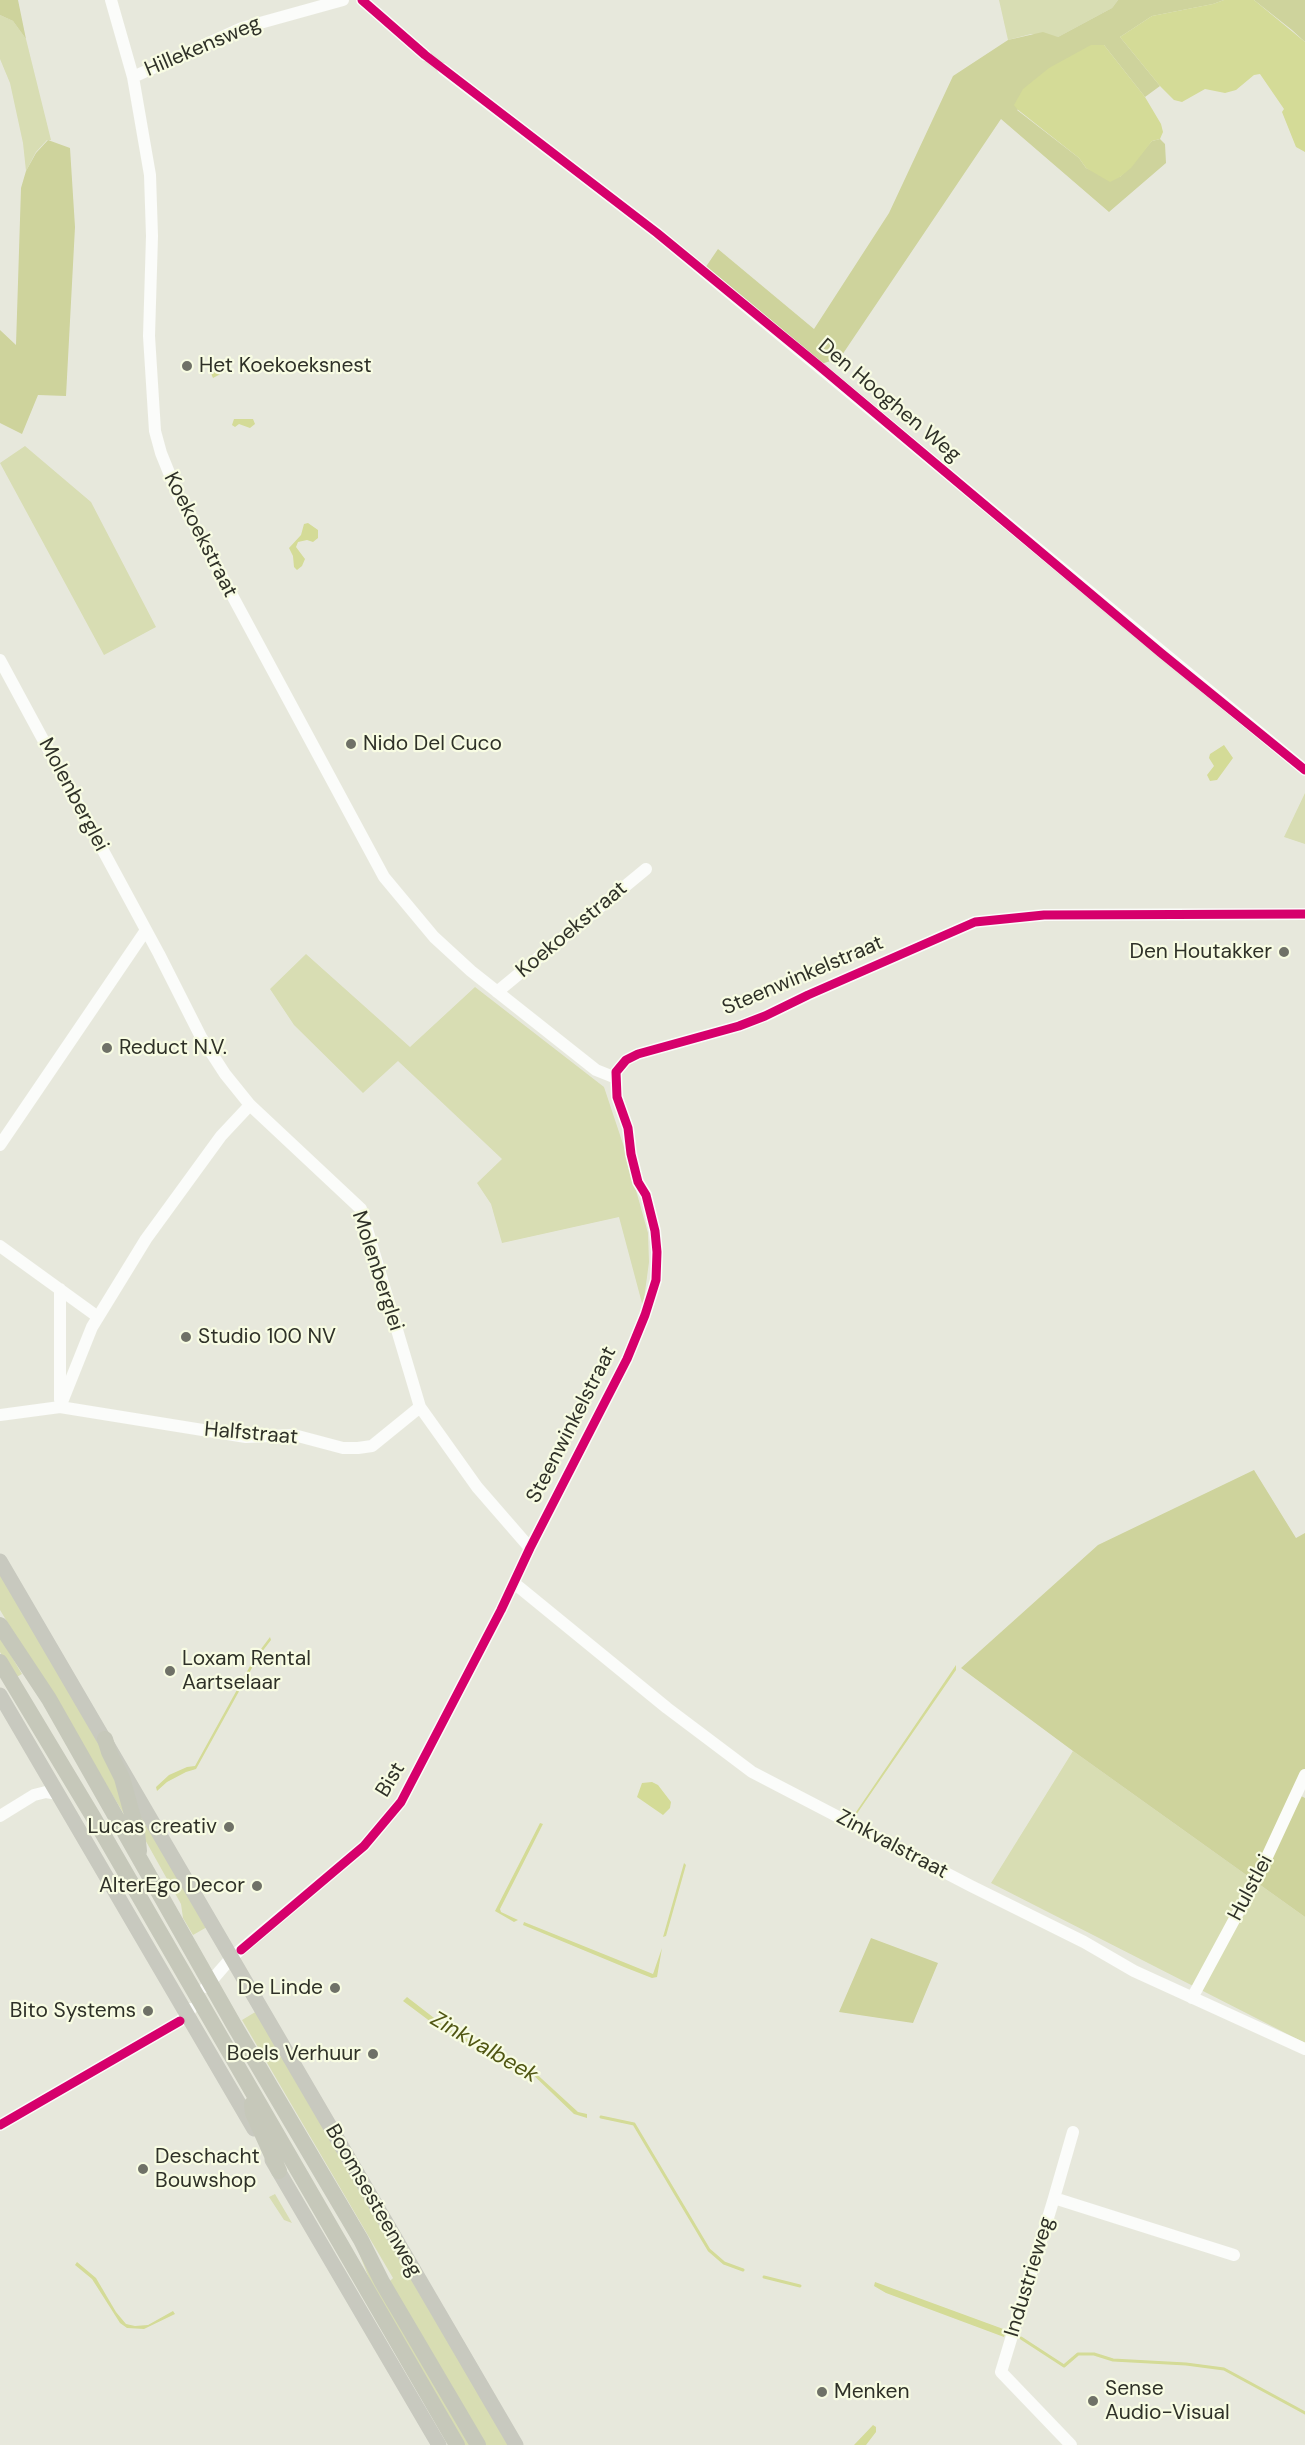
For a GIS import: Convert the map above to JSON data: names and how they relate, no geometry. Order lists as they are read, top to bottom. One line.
{"streets":{"main road":["Boomsesteenweg"],"street":["Hillekensweg","Den Hooghen Weg","Koekoekstraat","Molenberglei","Steenwinkelstraat","Halfstraat","Bist","Zinkvalstraat","Hulstlei","Industrieweg"]},"crossings":[["Hillekensweg","Koekoekstraat"],["Koekoekstraat","Steenwinkelstraat"],["Molenberglei","Halfstraat"],["Steenwinkelstraat","Bist"],["Steenwinkelstraat","Zinkvalstraat"],["Bist","Zinkvalstraat"],["Bist","Boomsesteenweg"],["Zinkvalstraat","Hulstlei"]],"water":["Zinkvalbeek"],"places":["Het Koekoeksnest","Nido Del Cuco","Den Houtakker","Reduct N.V.","Studio 100 NV","Loxam Rental Aartselaar","Lucas creativ","AlterEgo Decor","De Linde","Bito Systems","Boels Verhuur","Deschacht Bouwshop","Menken","Sense Audio-Visual"]}
